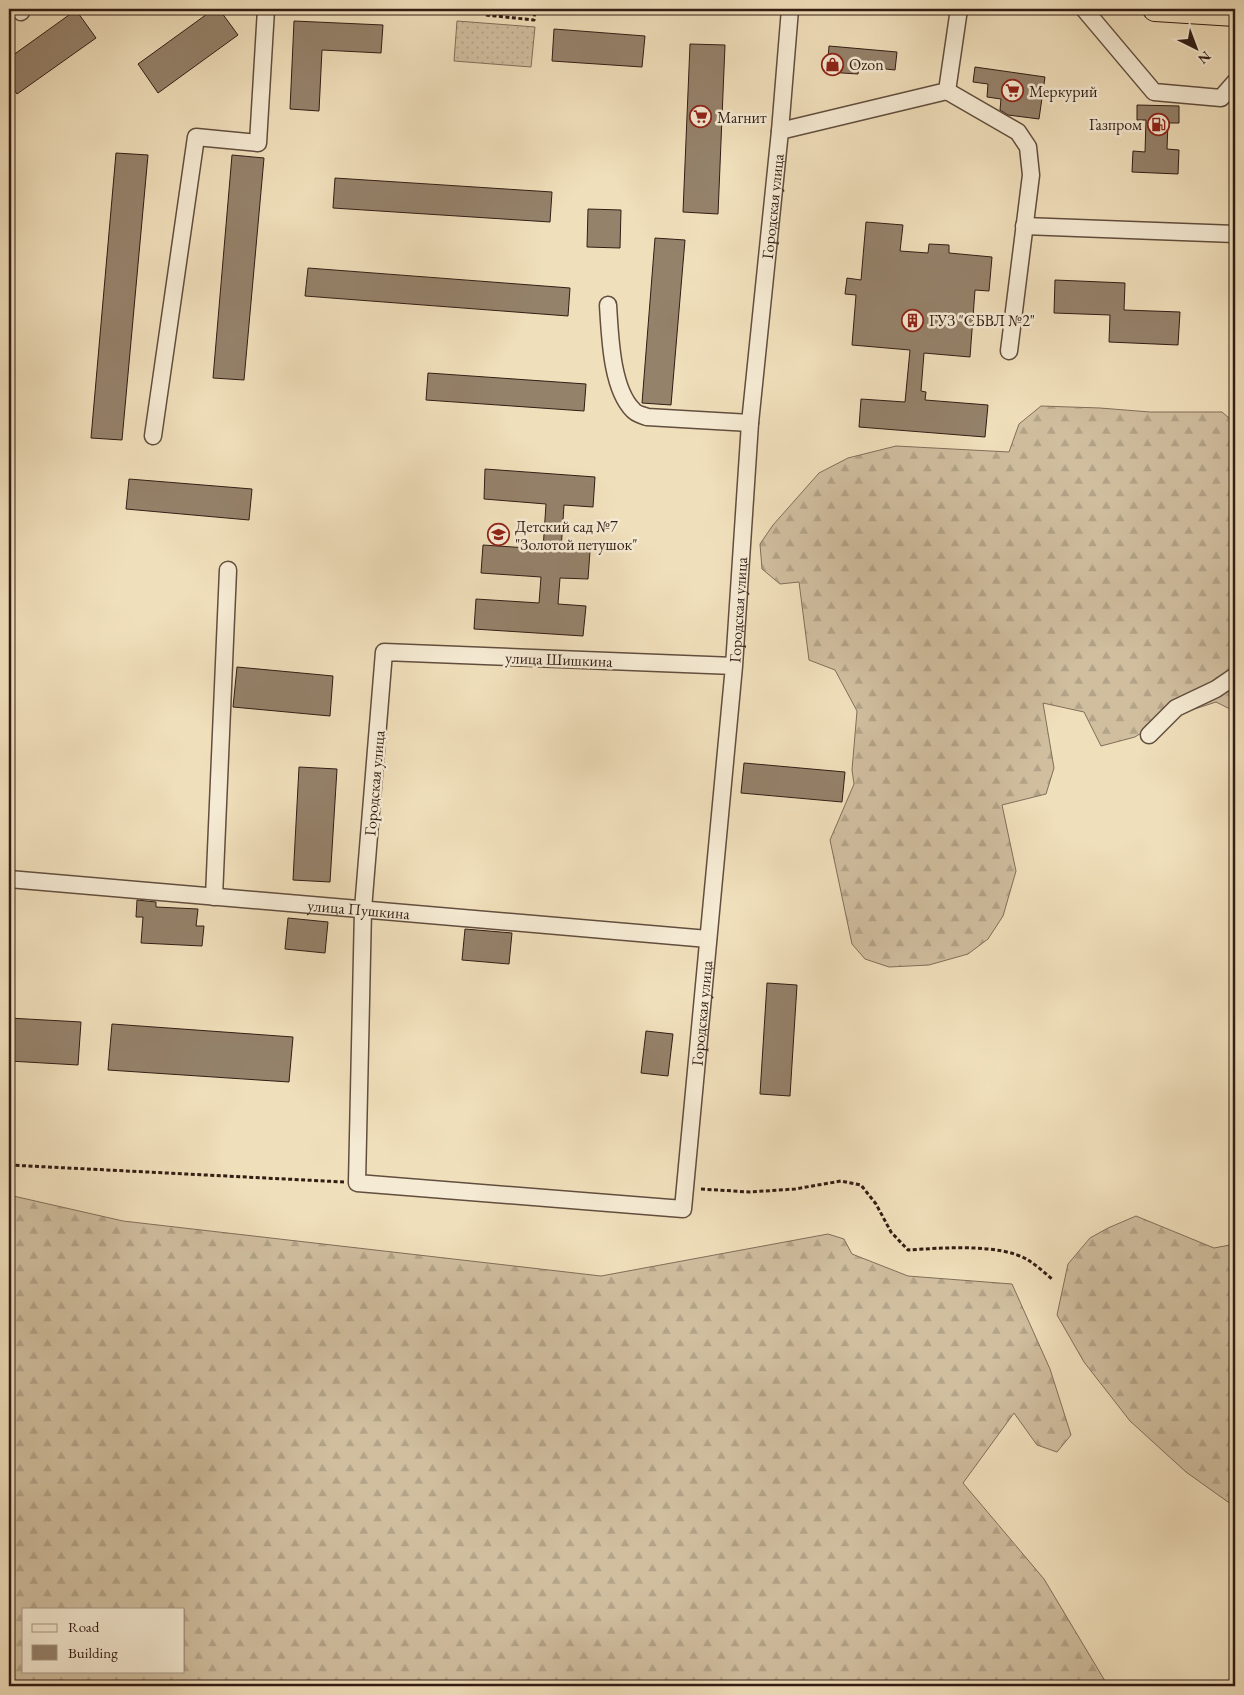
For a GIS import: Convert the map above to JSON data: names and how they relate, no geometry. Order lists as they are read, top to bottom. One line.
{"streets":{"street":["Городская улица","улица Шишкина","улица Пушкина"]},"crossings":[["Городская улица","улица Шишкина"],["Городская улица","улица Пушкина"]],"places":{"shop":["Ozon"],"supermarket":["Меркурий","Магнит"],"fuel station":["Газпром"],"building":["ГУЗ \"СБВЛ №2\""],"school or university":["Детский сад №7 \"Золотой петушок\""]},"legend":["Road","Building"],"north":"bottom right"}
